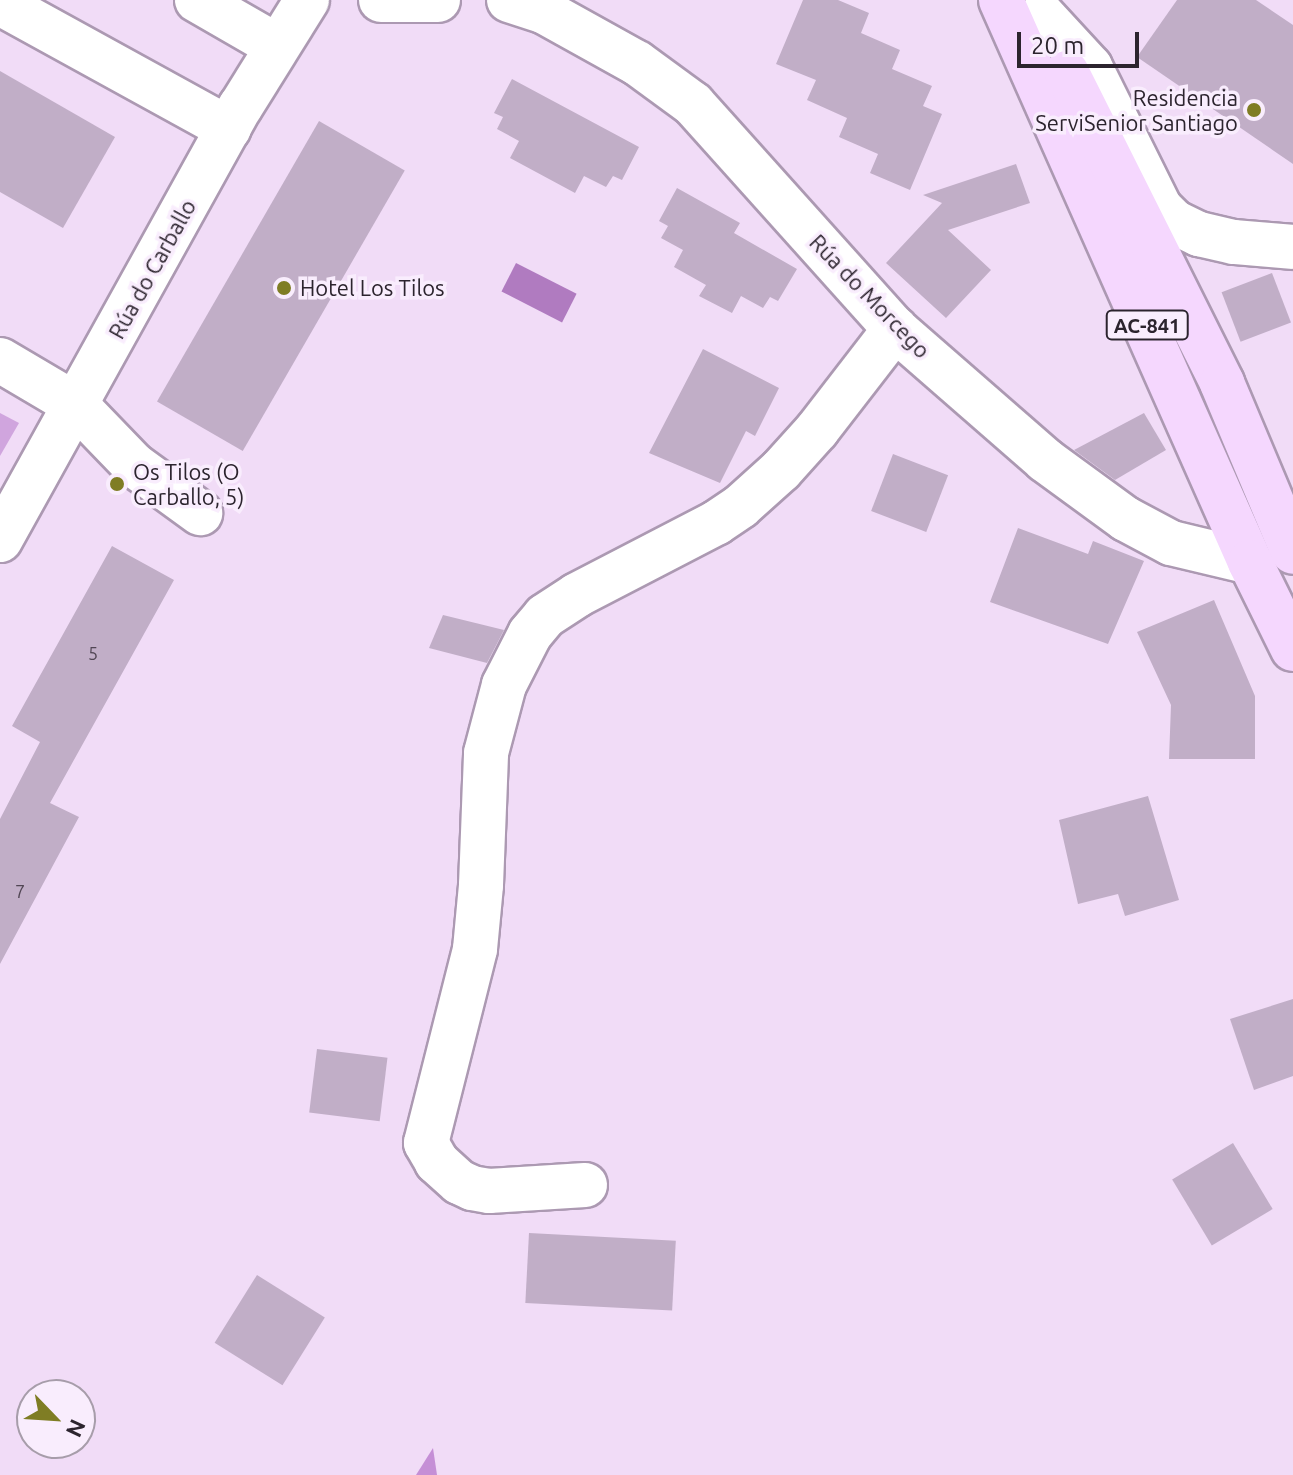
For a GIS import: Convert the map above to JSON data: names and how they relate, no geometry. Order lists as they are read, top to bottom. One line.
{"streets":{"main road":["AC-841"],"street":["Rúa do Carballo","Rúa do Morcego"]},"crossings":[["Rúa do Morcego","AC-841"]],"places":["Residencia ServiSenior Santiago","Hotel Los Tilos","Os Tilos (O Carballo, 5)"],"house_numbers":["5","7"],"scale_bar":"20 m","north":"bottom right"}
